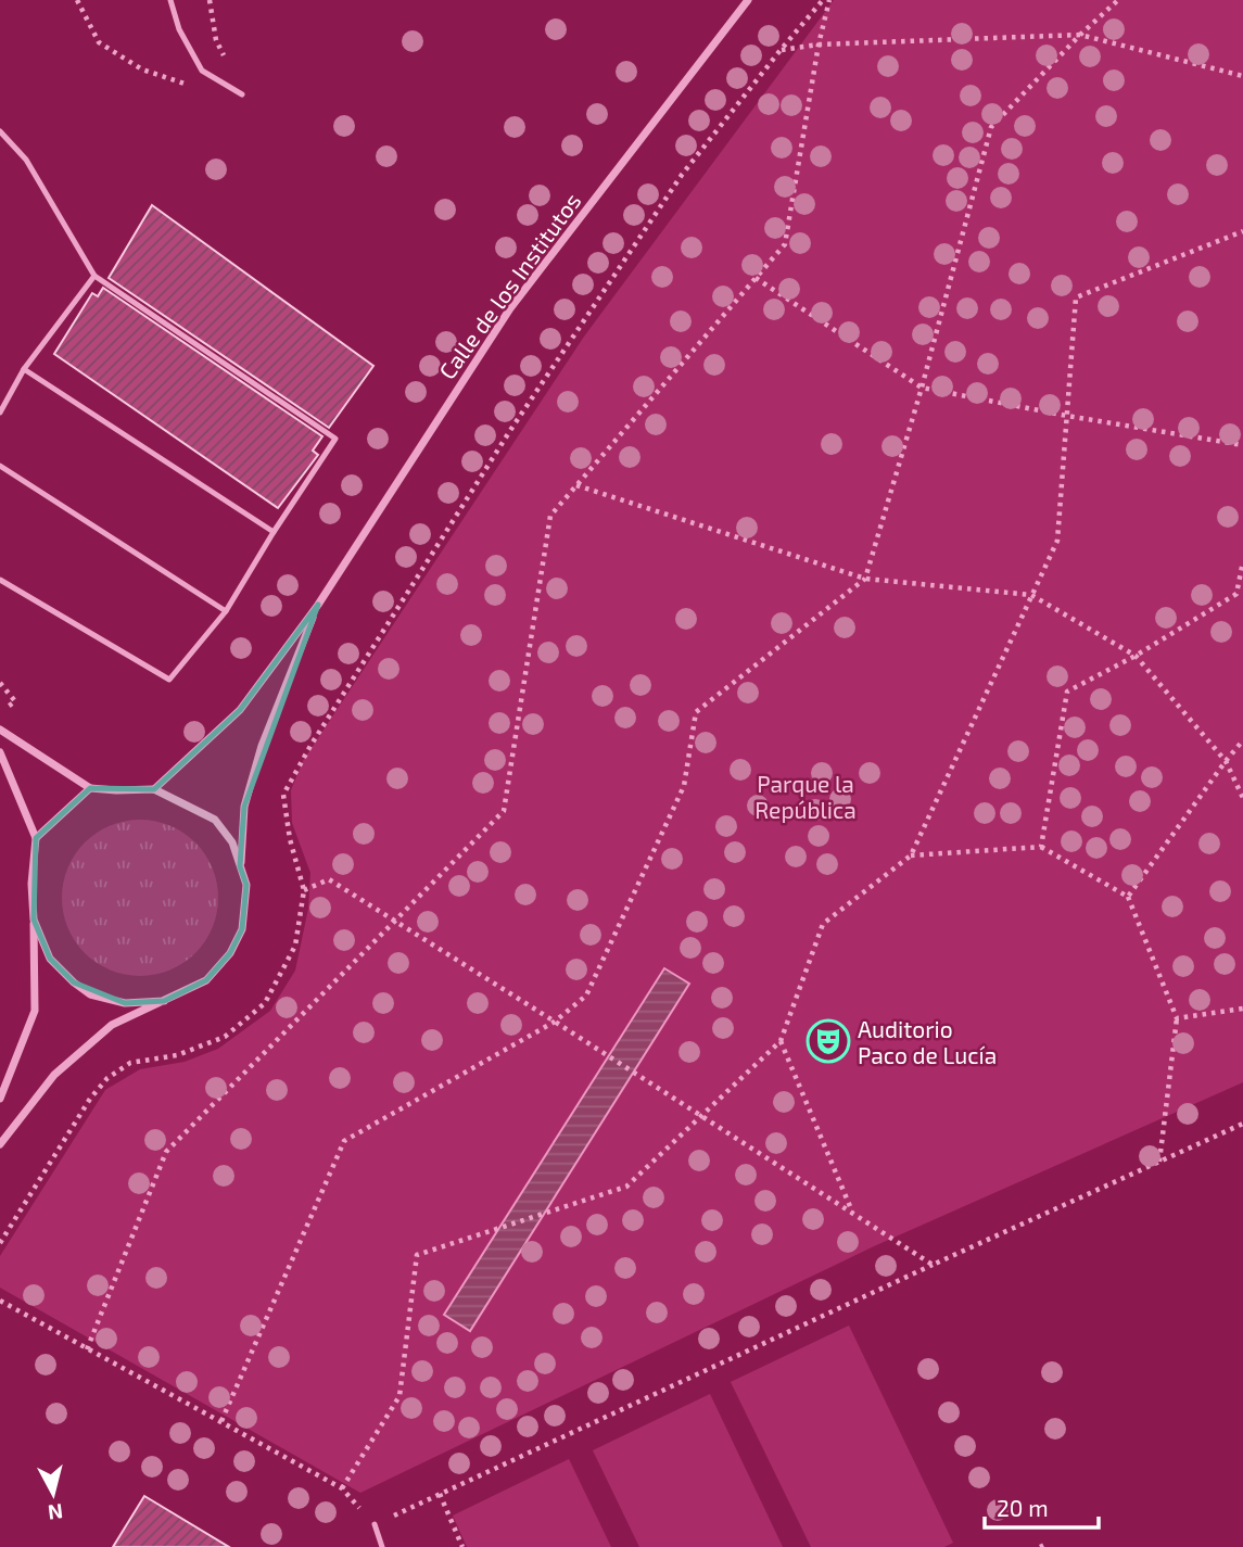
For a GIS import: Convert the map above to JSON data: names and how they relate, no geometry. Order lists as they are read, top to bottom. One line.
{"streets":{"street":["Calle de los Institutos"]},"parks":["Parque la República"],"places":{"theatre":["Auditorio Paco de Lucía"]},"scale_bar":"20 m","north":"bottom"}
